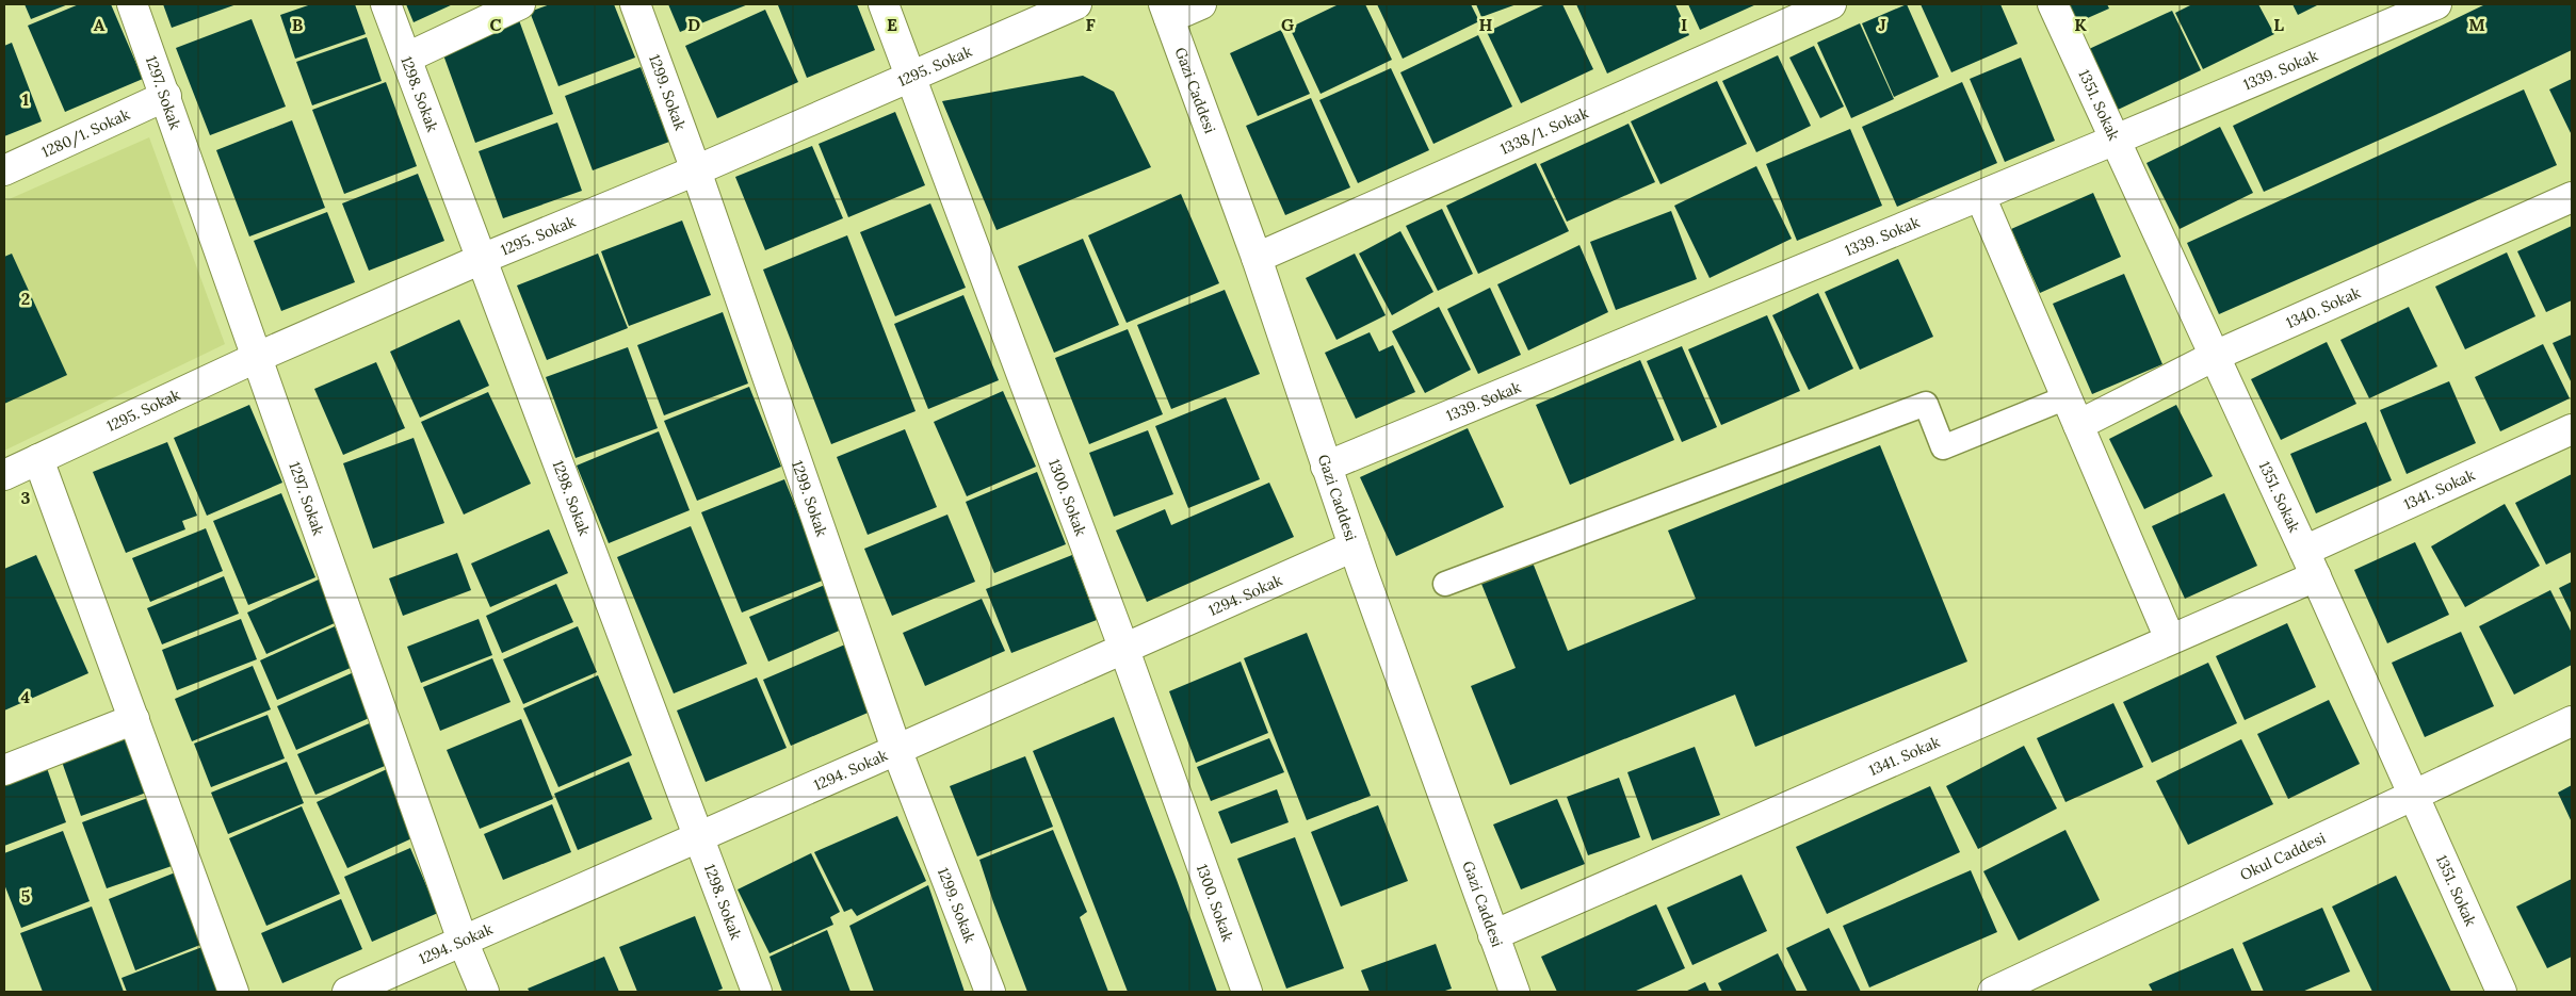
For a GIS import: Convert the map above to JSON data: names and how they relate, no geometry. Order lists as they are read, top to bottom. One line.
{"streets":{"street":["1295. Sokak","1339. Sokak","Gazi Caddesi","1297. Sokak","1299. Sokak","1298. Sokak","1351. Sokak","1338/1. Sokak","1280/1. Sokak","1340. Sokak","1341. Sokak","1300. Sokak","1294. Sokak","Okul Caddesi"]},"crossings":[["1295. Sokak","1297. Sokak"],["1295. Sokak","1299. Sokak"],["1295. Sokak","1298. Sokak"],["1295. Sokak","1300. Sokak"],["1339. Sokak","Gazi Caddesi"],["1339. Sokak","1351. Sokak"],["Gazi Caddesi","1338/1. Sokak"],["Gazi Caddesi","1341. Sokak"],["Gazi Caddesi","1294. Sokak"],["1297. Sokak","1280/1. Sokak"],["1297. Sokak","1294. Sokak"],["1299. Sokak","1294. Sokak"],["1298. Sokak","1294. Sokak"],["1351. Sokak","1340. Sokak"],["1351. Sokak","1341. Sokak"],["1351. Sokak","Okul Caddesi"],["1300. Sokak","1294. Sokak"]],"grid":{"columns":["A","B","C","D","E","F","G","H","I","J","K","L","M"],"rows":["1","2","3","4","5"]}}
